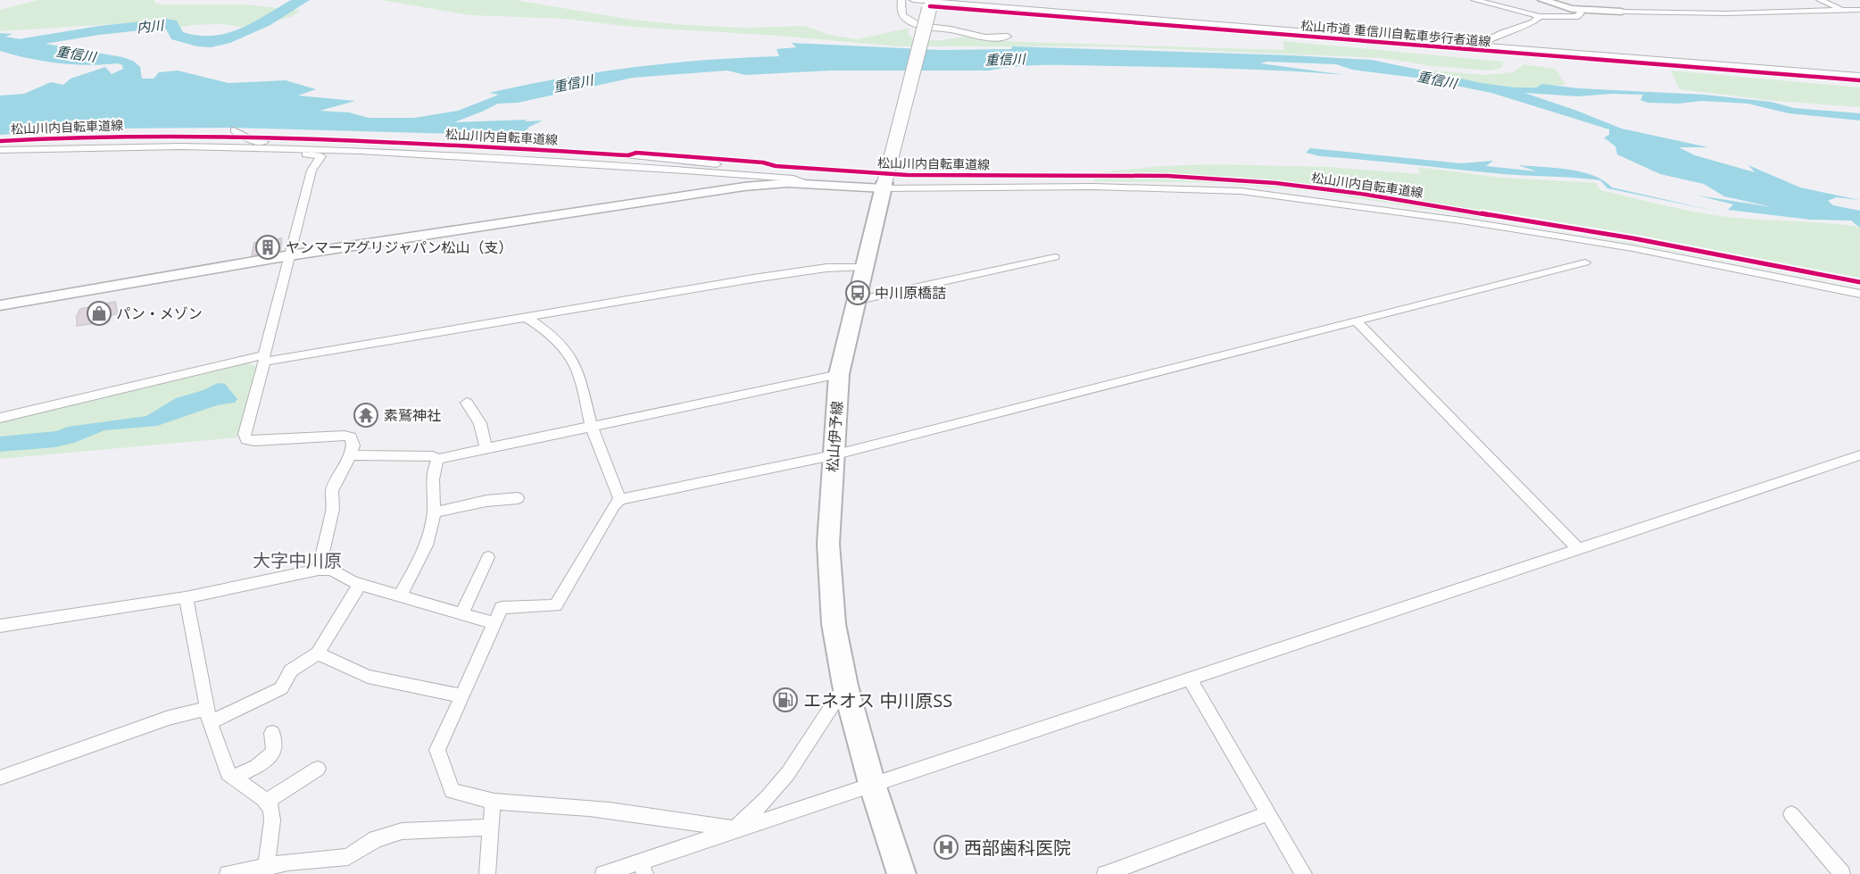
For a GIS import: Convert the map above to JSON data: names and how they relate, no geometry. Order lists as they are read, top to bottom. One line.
{"streets":{"main road":["松山伊予線"],"cycle path":["松山市道 重信川自転車歩行者道線","松山川内自転車道線"]},"districts":["大字中川原"],"water":["内川","重信川"],"places":{"building":["ヤンマーアグリジャパン松山（支）"],"bus stop":["中川原橋詰"],"shop":["パン・メゾン"],"temple":["素鷲神社"],"fuel station":["エネオス 中川原SS"],"hospital":["西部歯科医院"]}}
